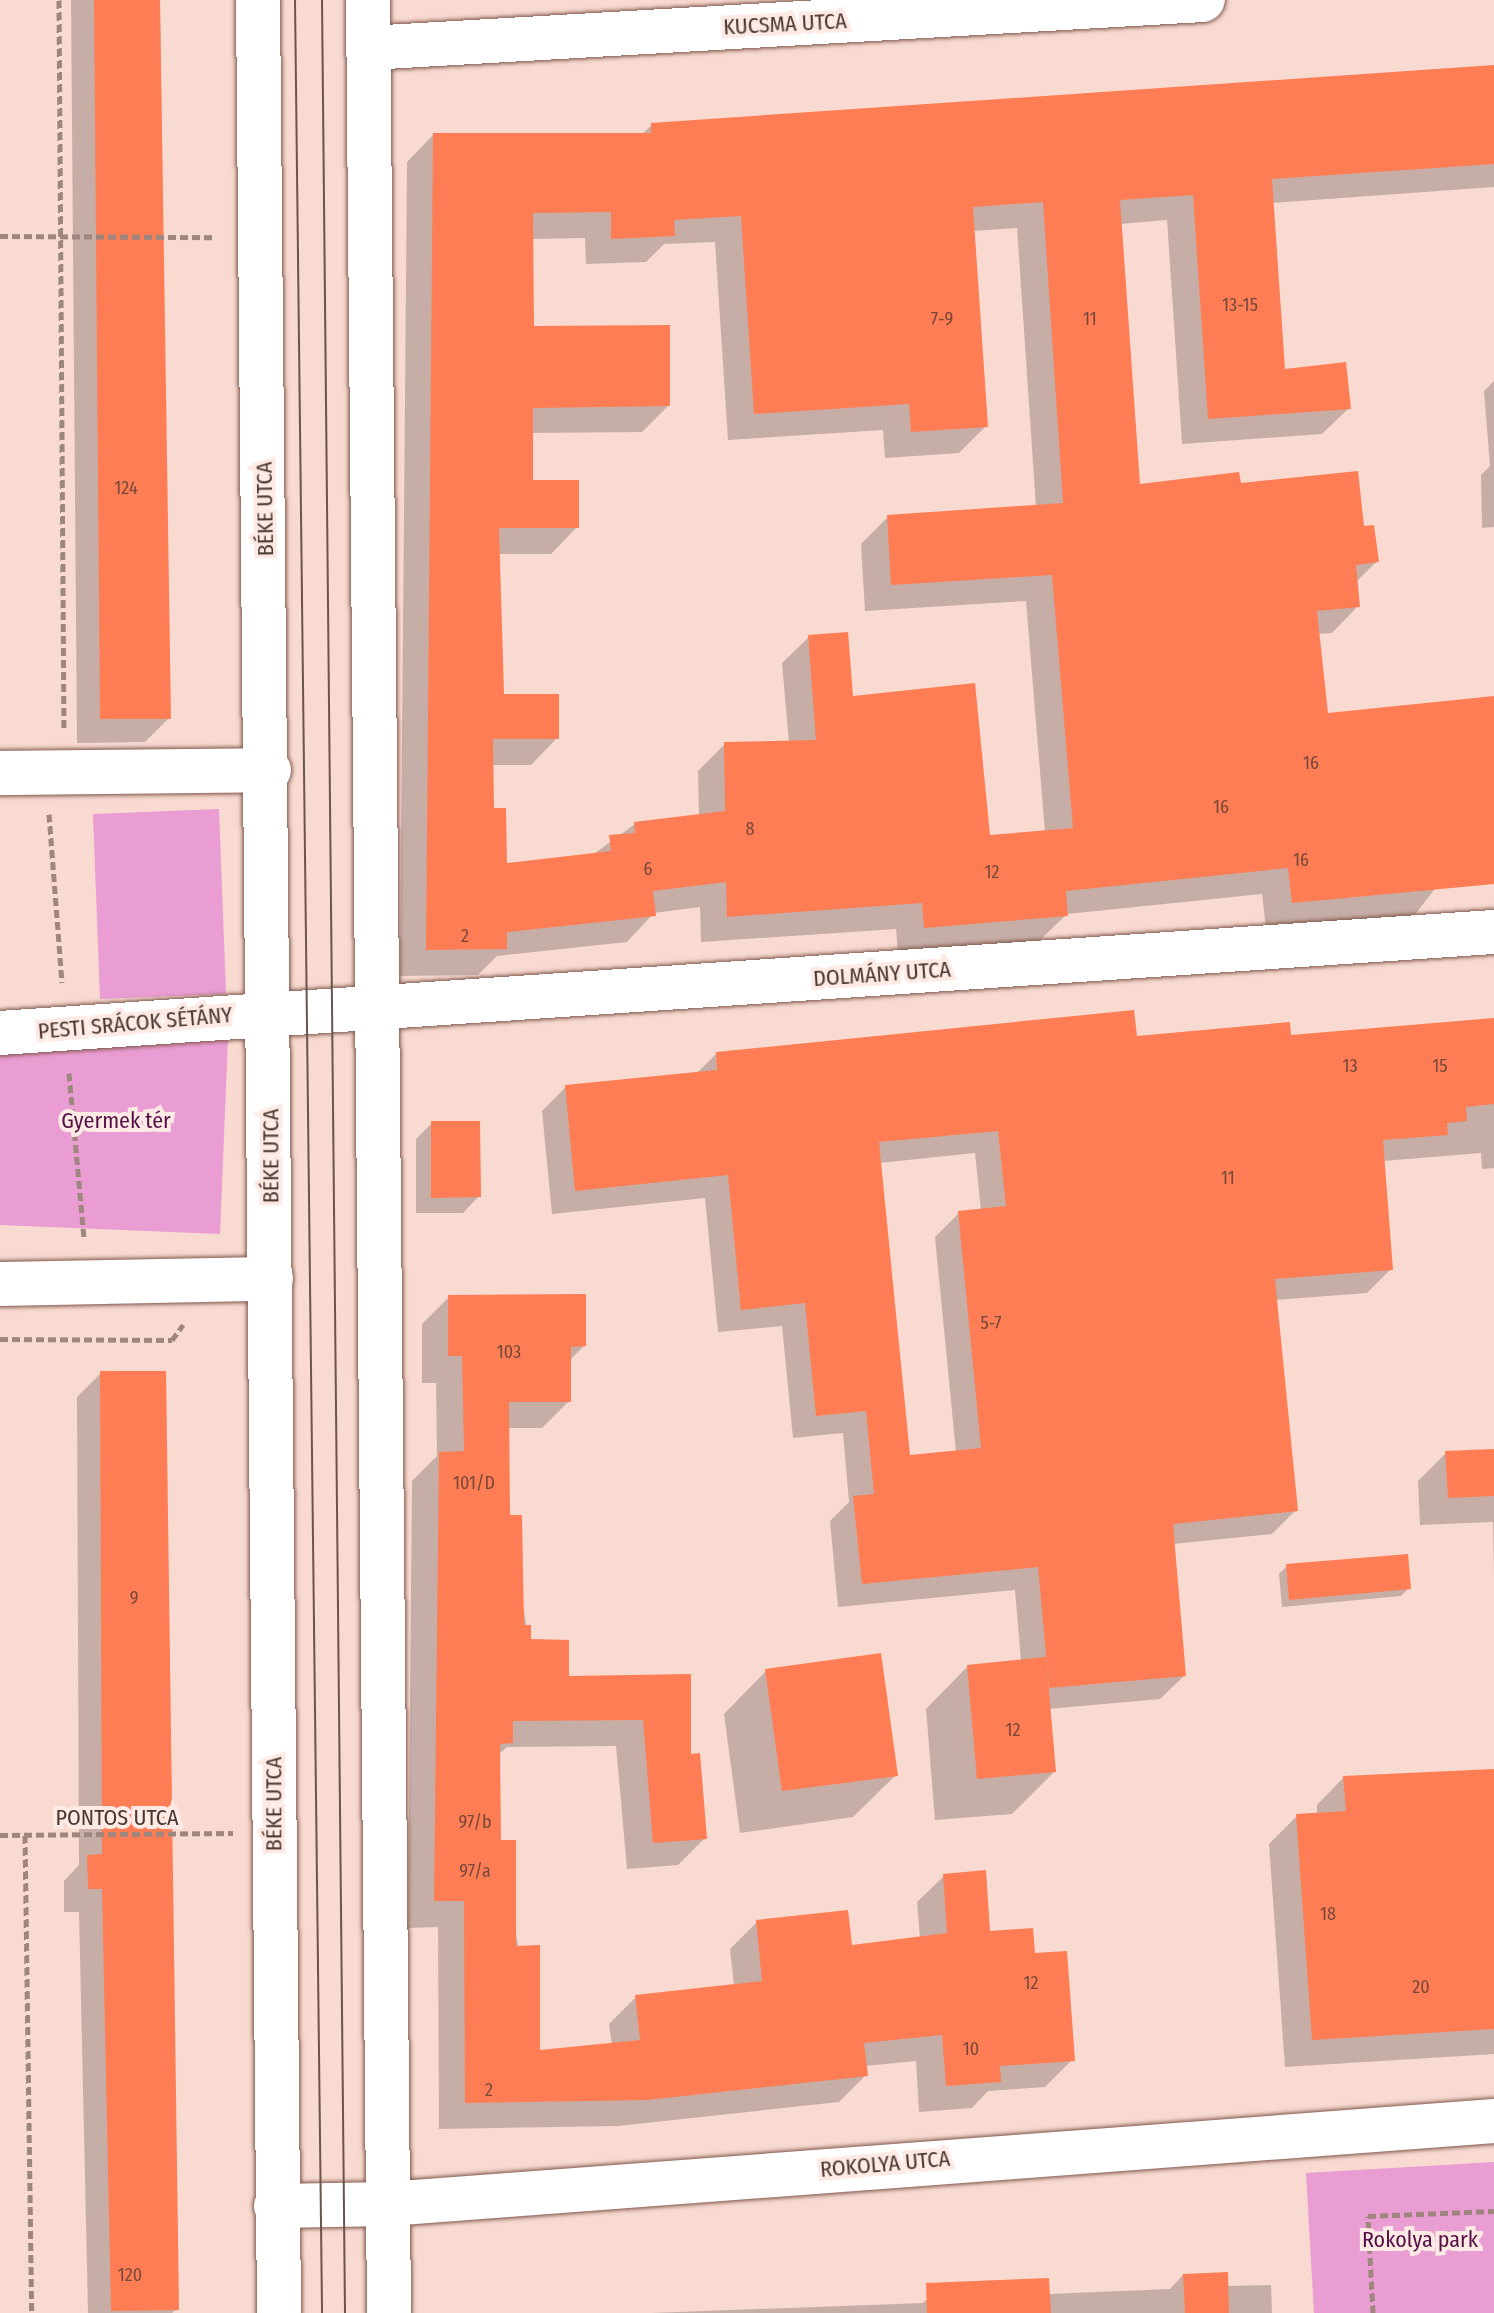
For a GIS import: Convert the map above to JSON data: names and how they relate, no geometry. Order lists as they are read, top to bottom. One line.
{"streets":{"main road":["KUCSMA UTCA","BÉKE UTCA","DOLMÁNY UTCA","PESTI SRÁCOK SÉTÁNY","ROKOLYA UTCA"],"path":["PONTOS UTCA"]},"crossings":[["BÉKE UTCA","DOLMÁNY UTCA"],["BÉKE UTCA","PESTI SRÁCOK SÉTÁNY"],["BÉKE UTCA","ROKOLYA UTCA"],["DOLMÁNY UTCA","PESTI SRÁCOK SÉTÁNY"]],"parks":["Gyermek tér","Rokolya park"],"house_numbers":["13-15","7-9","11","124","16","16","8","16","6","12","2","13","15","11","5-7","103","101/D","9","12","97/b","97/a","18","12","20","10","2","120"]}
